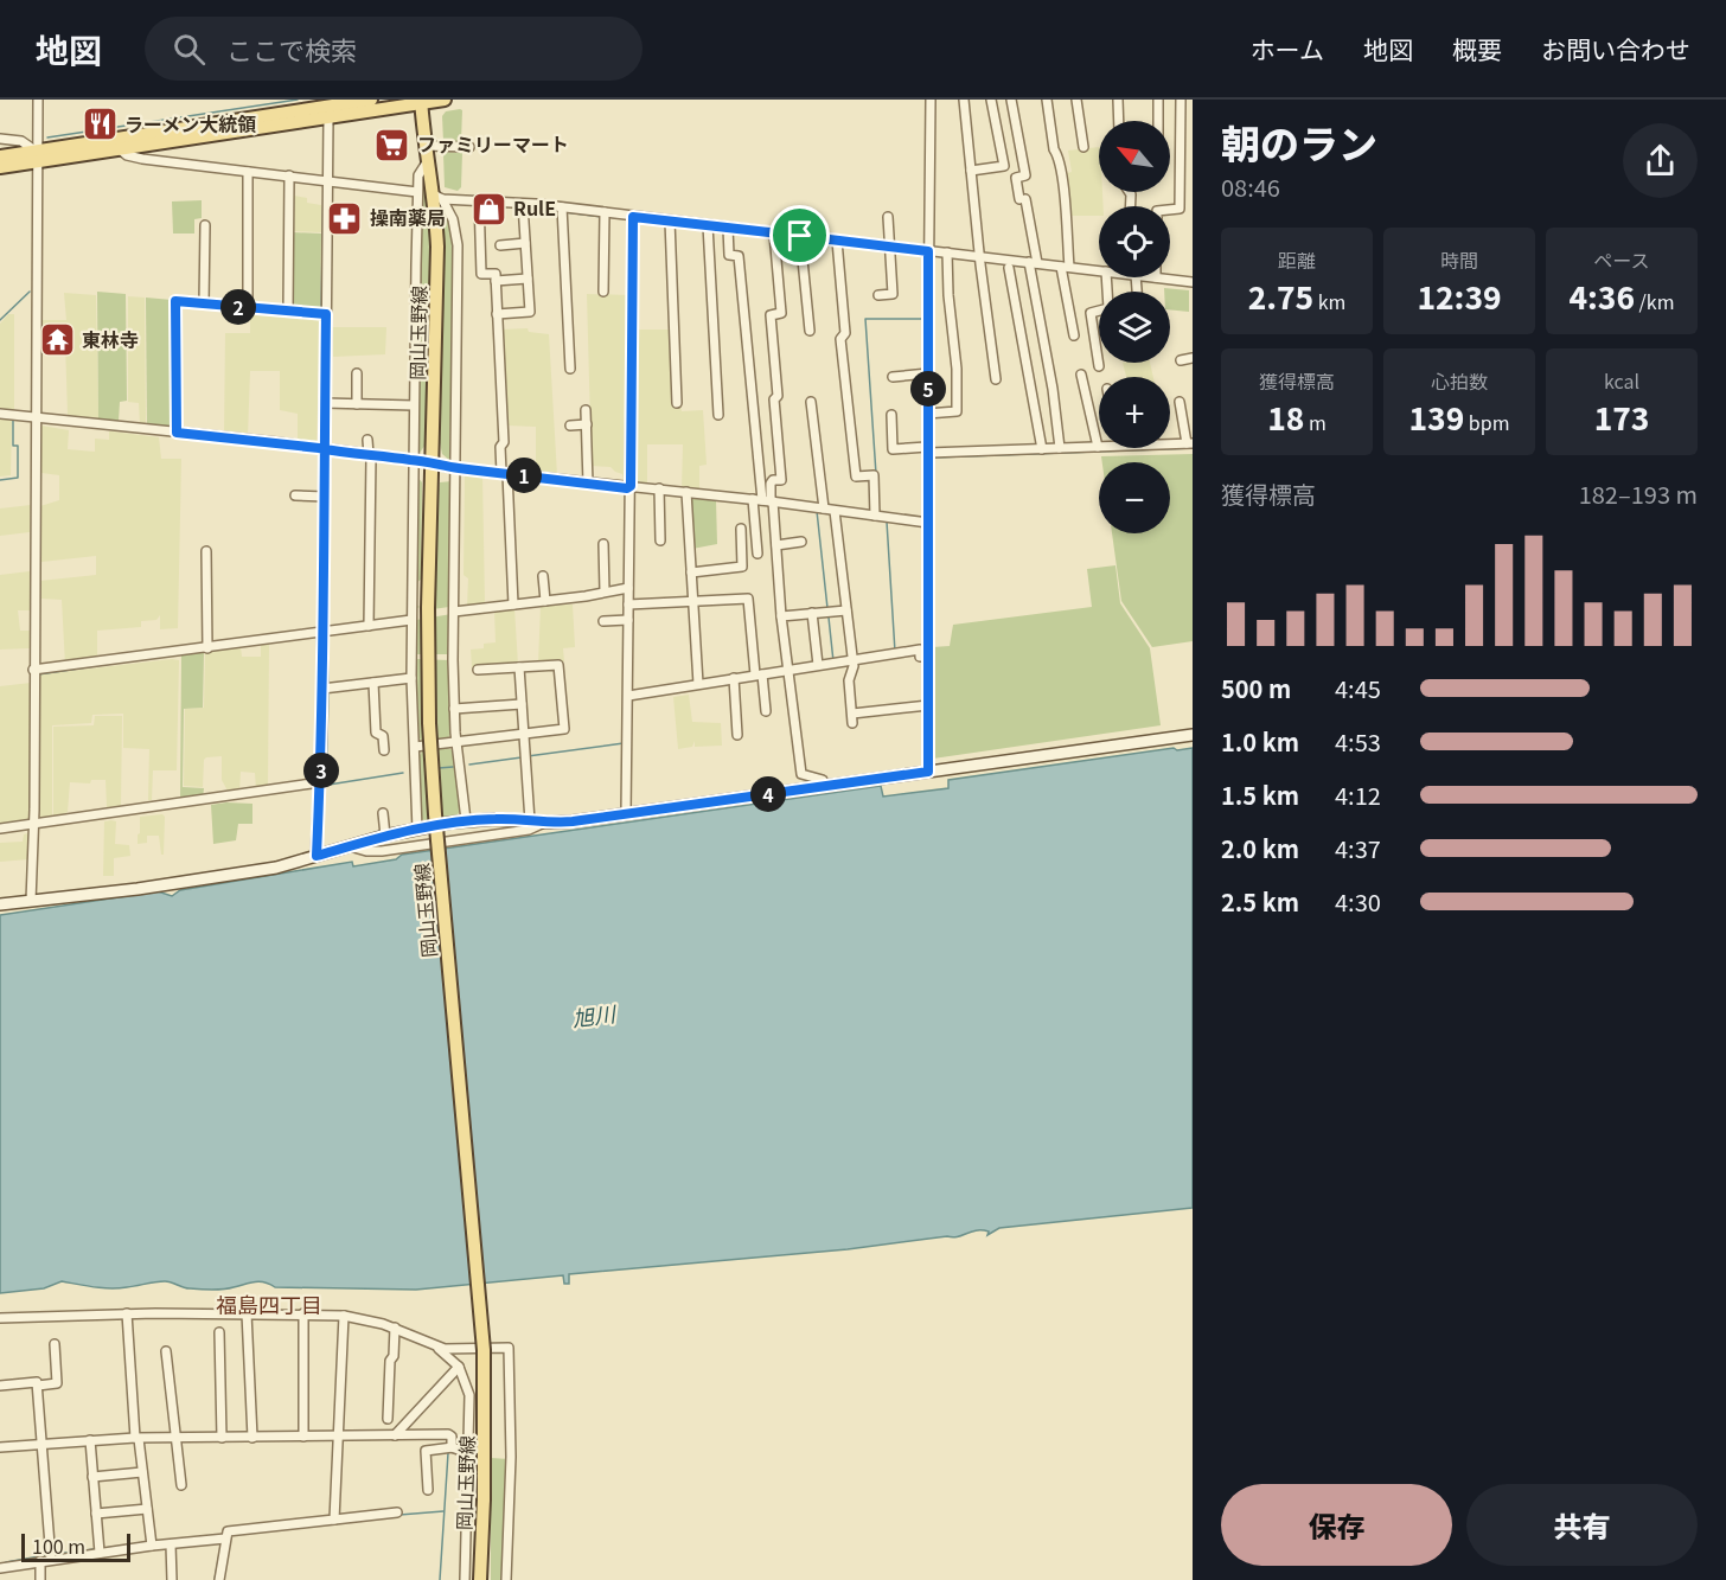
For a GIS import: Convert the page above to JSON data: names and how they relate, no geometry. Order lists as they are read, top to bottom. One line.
{"streets":{"main road":["岡山玉野線"]},"districts":["福島四丁目"],"water":["旭川"],"places":{"restaurant":["ラーメン大統領"],"supermarket":["ファミリーマート"],"shop":["RulE"],"pharmacy":["操南薬局"],"temple":["東林寺"]},"scale_bar":"100 m","north":"top left","page":{"header":"地図","search":"ここで検索","nav":["ホーム","地図","概要","お問い合わせ"],"heading":["朝のラン","08:46"],"map_buttons":["+","−"],"stats":[["距離","2.75 km"],["時間","12:39"],["ペース","4:36 /km"],["獲得標高","18 m"],["心拍数","139 bpm"],["kcal","173"]],"pins":["2","5","1","3","4"],"chart":["獲得標高","182–193 m"],"list":[{"name":"500 m","note":"4:45"},{"name":"1.0 km","note":"4:53"},{"name":"1.5 km","note":"4:12"},{"name":"2.0 km","note":"4:37"},{"name":"2.5 km","note":"4:30"}],"buttons":["保存","共有"],"scale":"100 m"}}
